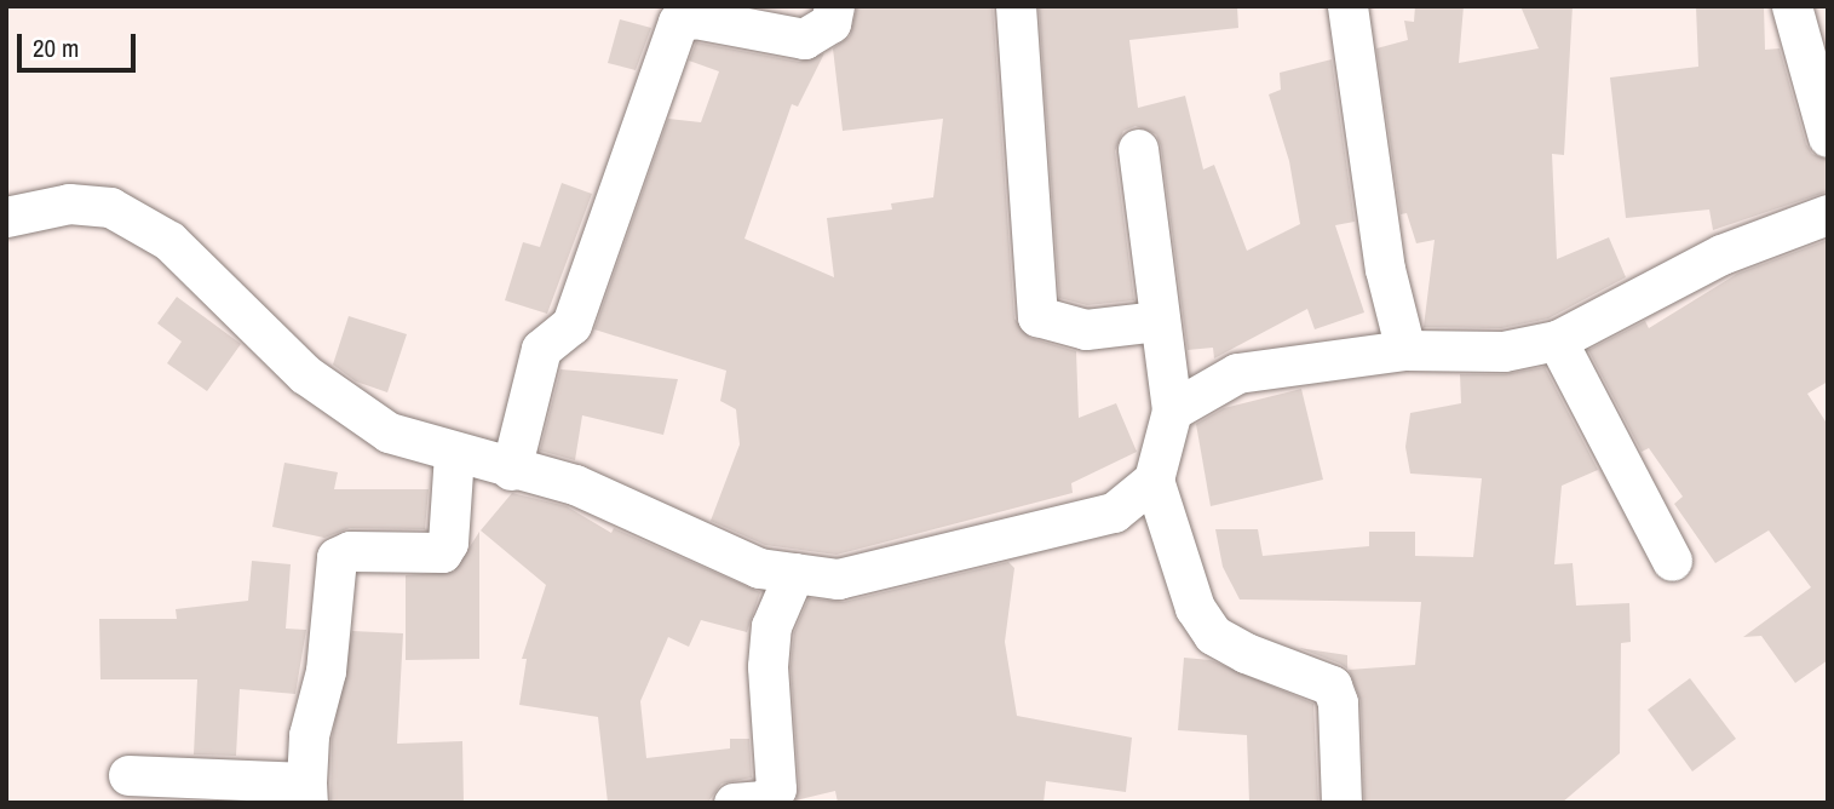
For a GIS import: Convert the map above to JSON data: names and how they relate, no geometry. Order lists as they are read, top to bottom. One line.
{"scale_bar":"20 m"}
